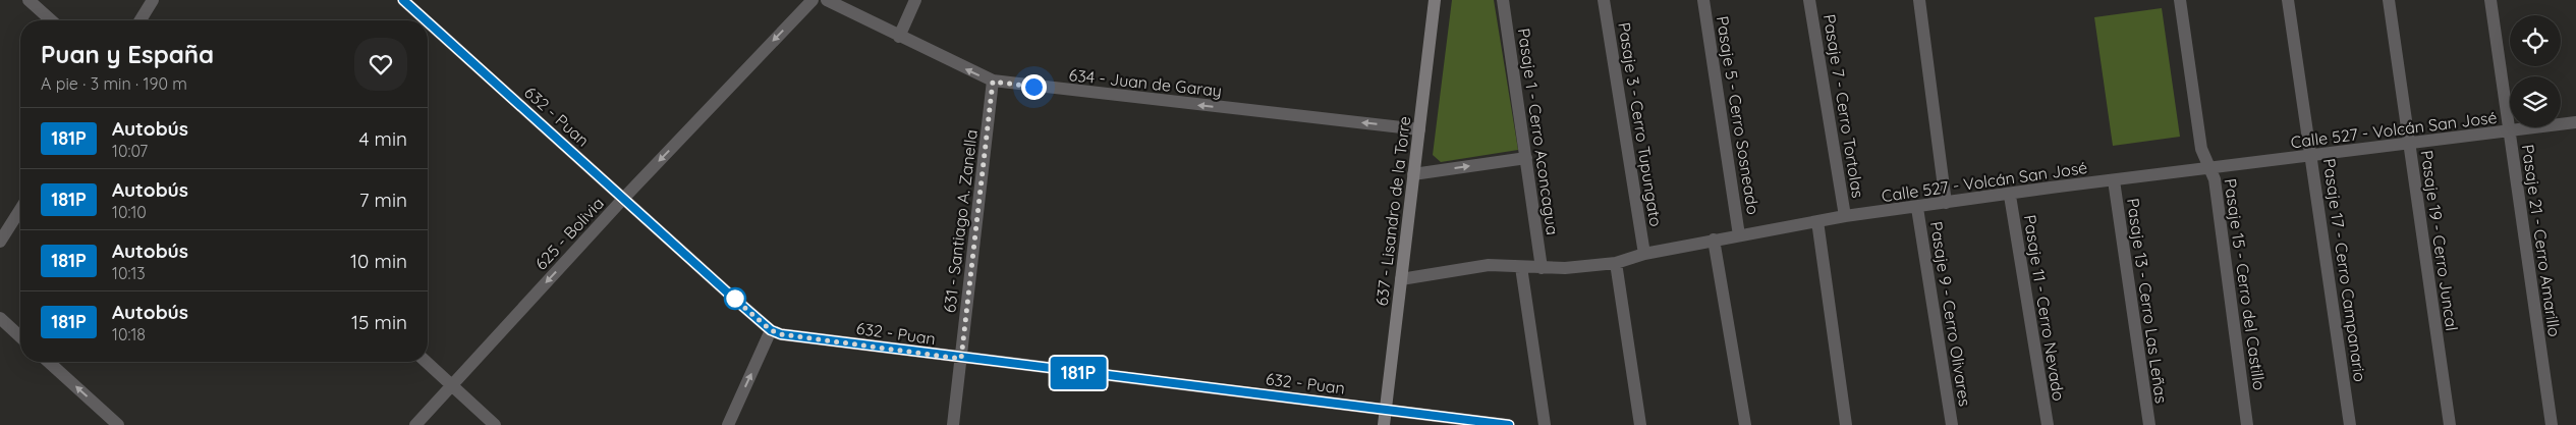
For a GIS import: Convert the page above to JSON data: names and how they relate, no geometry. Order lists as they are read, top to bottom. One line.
{"streets":{"street":["634 - Juan de Garay","Pasaje 7 - Cerro Tortolas","Pasaje 5 - Cerro Sosneado","632 - Puan","Pasaje 3 - Cerro Tupungato","Calle 527 - Volcán San José","Pasaje 1 - Cerro Aconcagua","637 - Lisandro de la Torre","631 - Santiago A. Zanella","625 - Bolivia","Pasaje 19 - Cerro Juncal","Pasaje 21 - Cerro Amarillo","Pasaje 17 - Cerro Campanario","Pasaje 15 - Cerro del Castillo","Pasaje 13 - Cerro Las Leñas","Pasaje 11 - Cerro Nevado","Pasaje 9 - Cerro Olivares"]},"crossings":[["634 - Juan de Garay","637 - Lisandro de la Torre"],["634 - Juan de Garay","631 - Santiago A. Zanella"],["Pasaje 7 - Cerro Tortolas","Calle 527 - Volcán San José"],["Pasaje 5 - Cerro Sosneado","Calle 527 - Volcán San José"],["632 - Puan","637 - Lisandro de la Torre"],["632 - Puan","631 - Santiago A. Zanella"],["632 - Puan","625 - Bolivia"],["Pasaje 3 - Cerro Tupungato","Calle 527 - Volcán San José"],["Calle 527 - Volcán San José","Pasaje 1 - Cerro Aconcagua"],["Calle 527 - Volcán San José","637 - Lisandro de la Torre"],["Calle 527 - Volcán San José","Pasaje 19 - Cerro Juncal"],["Calle 527 - Volcán San José","Pasaje 21 - Cerro Amarillo"],["Calle 527 - Volcán San José","Pasaje 17 - Cerro Campanario"],["Calle 527 - Volcán San José","Pasaje 15 - Cerro del Castillo"],["Calle 527 - Volcán San José","Pasaje 13 - Cerro Las Leñas"],["Calle 527 - Volcán San José","Pasaje 11 - Cerro Nevado"],["Calle 527 - Volcán San José","Pasaje 9 - Cerro Olivares"]],"one_way":["634 - Juan de Garay","625 - Bolivia"],"lines":["bus line 181P"],"page":{"on_map":"181P","heading":["Puan y España","A pie · 3 min · 190 m"],"list":[{"mark":"181P","name":"Autobús","note":"10:07","value":"4 min"},{"mark":"181P","name":"Autobús","note":"10:10","value":"7 min"},{"mark":"181P","name":"Autobús","note":"10:13","value":"10 min"},{"mark":"181P","name":"Autobús","note":"10:18","value":"15 min"}]}}
